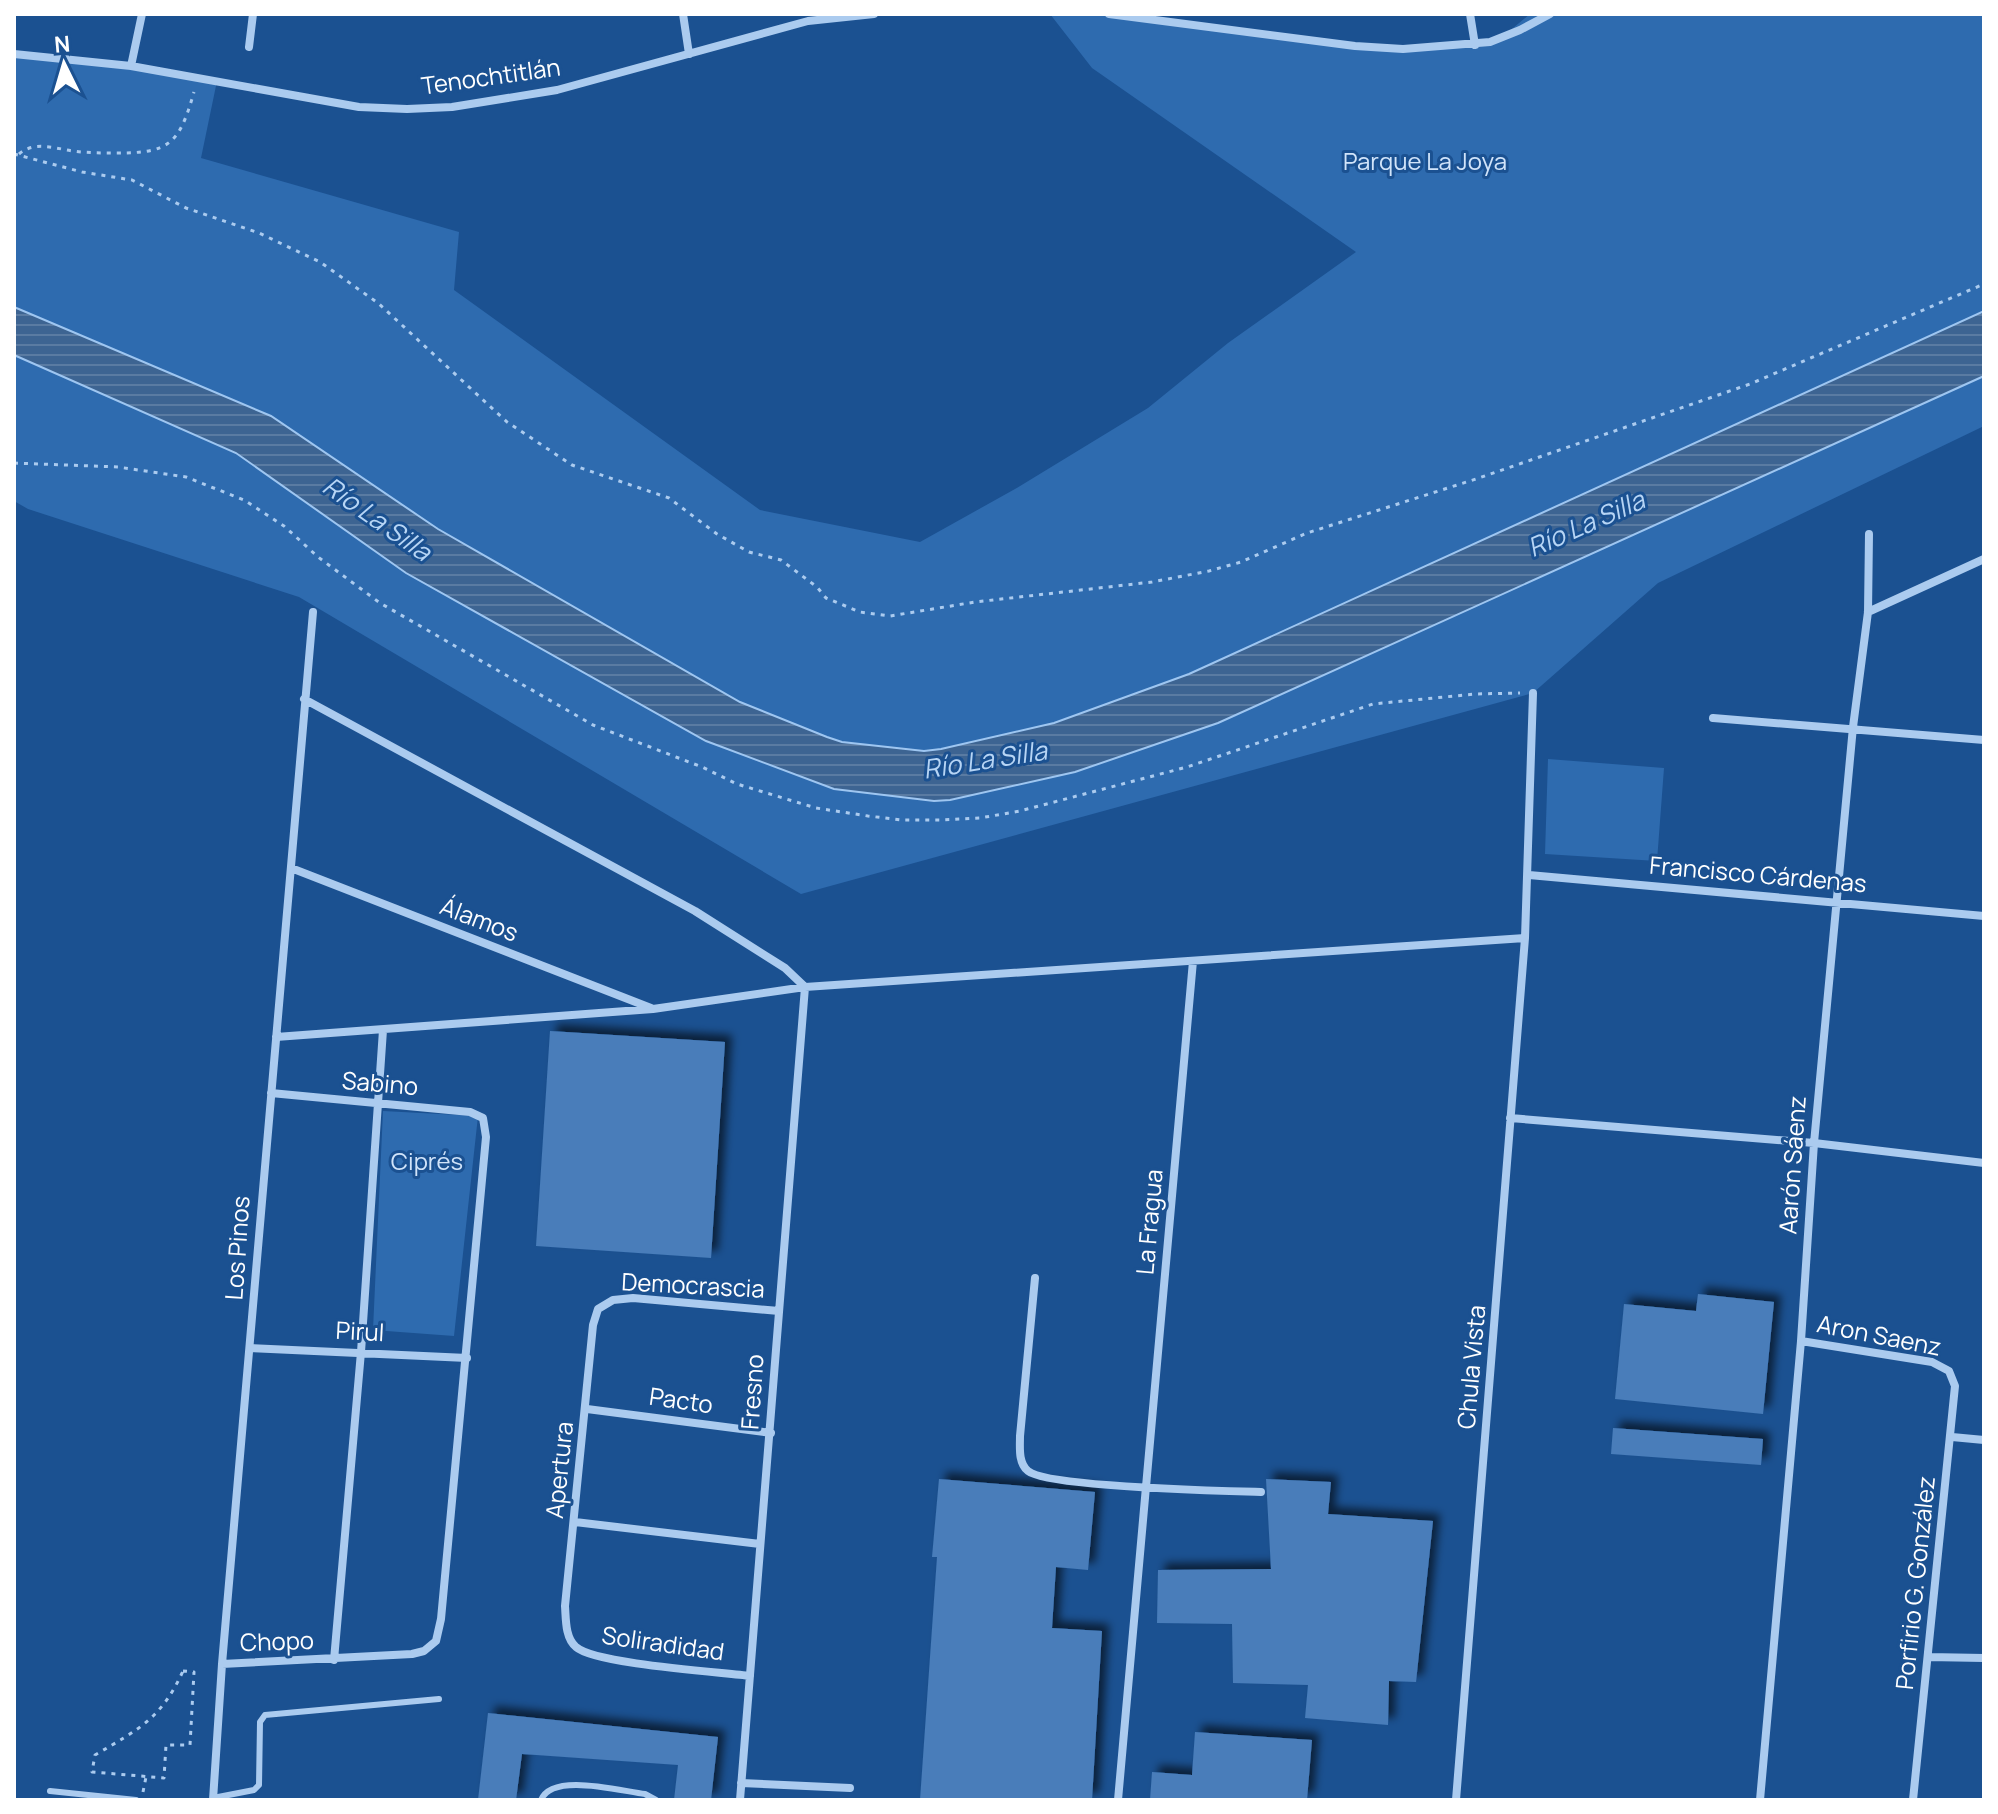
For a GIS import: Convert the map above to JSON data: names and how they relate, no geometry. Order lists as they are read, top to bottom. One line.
{"streets":{"street":["Tenochtitlán","Francisco Cárdenas","Álamos","Sabino","Aarón Sáenz","La Fragua","Los Pinos","Democrascia","Pirul","Aron Saenz","Chula Vista","Fresno","Pacto","Apertura","Porfirio G. González","Chopo","Soliradidad"]},"crossings":[["Francisco Cárdenas","Aarón Sáenz"],["Álamos","Los Pinos"],["Sabino","Los Pinos"],["Sabino","Pirul"],["Aarón Sáenz","Aron Saenz"],["Los Pinos","Pirul"],["Los Pinos","Chopo"],["Democrascia","Fresno"],["Democrascia","Apertura"],["Aron Saenz","Porfirio G. González"],["Fresno","Pacto"],["Fresno","Soliradidad"],["Pacto","Apertura"],["Apertura","Soliradidad"]],"water":["Río La Silla"],"parks":["Parque La Joya","Ciprés"],"north":"top"}
